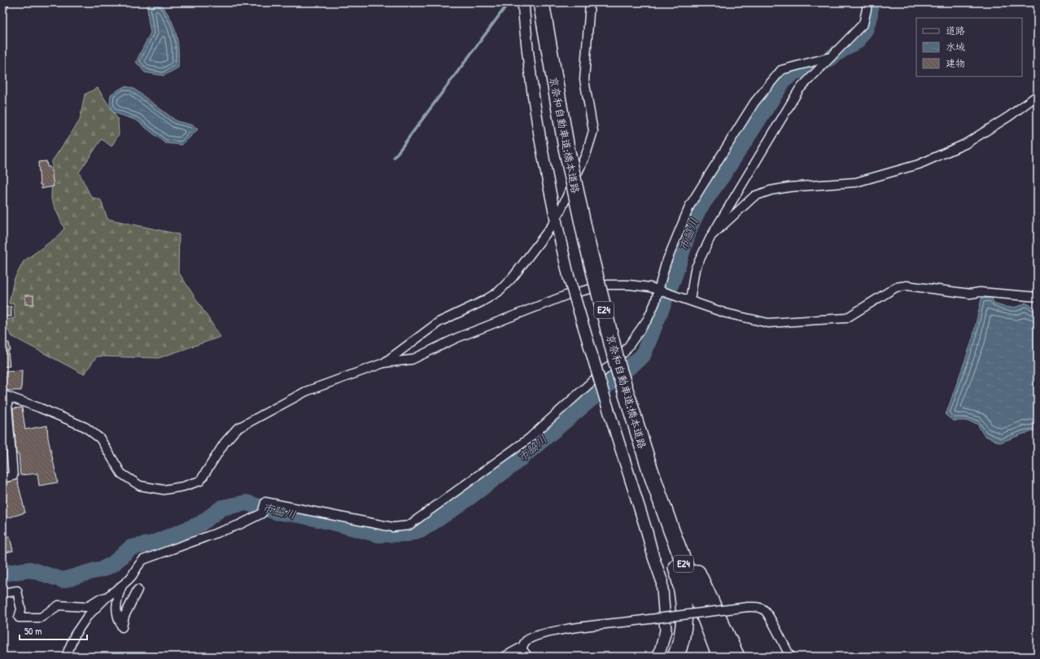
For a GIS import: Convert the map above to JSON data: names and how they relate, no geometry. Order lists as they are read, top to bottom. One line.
{"streets":{"highway":["京奈和自動車道;橋本道路","E24"]},"water":["市脇川"],"legend":["道路","水域","建物"],"scale_bar":"50 m"}
